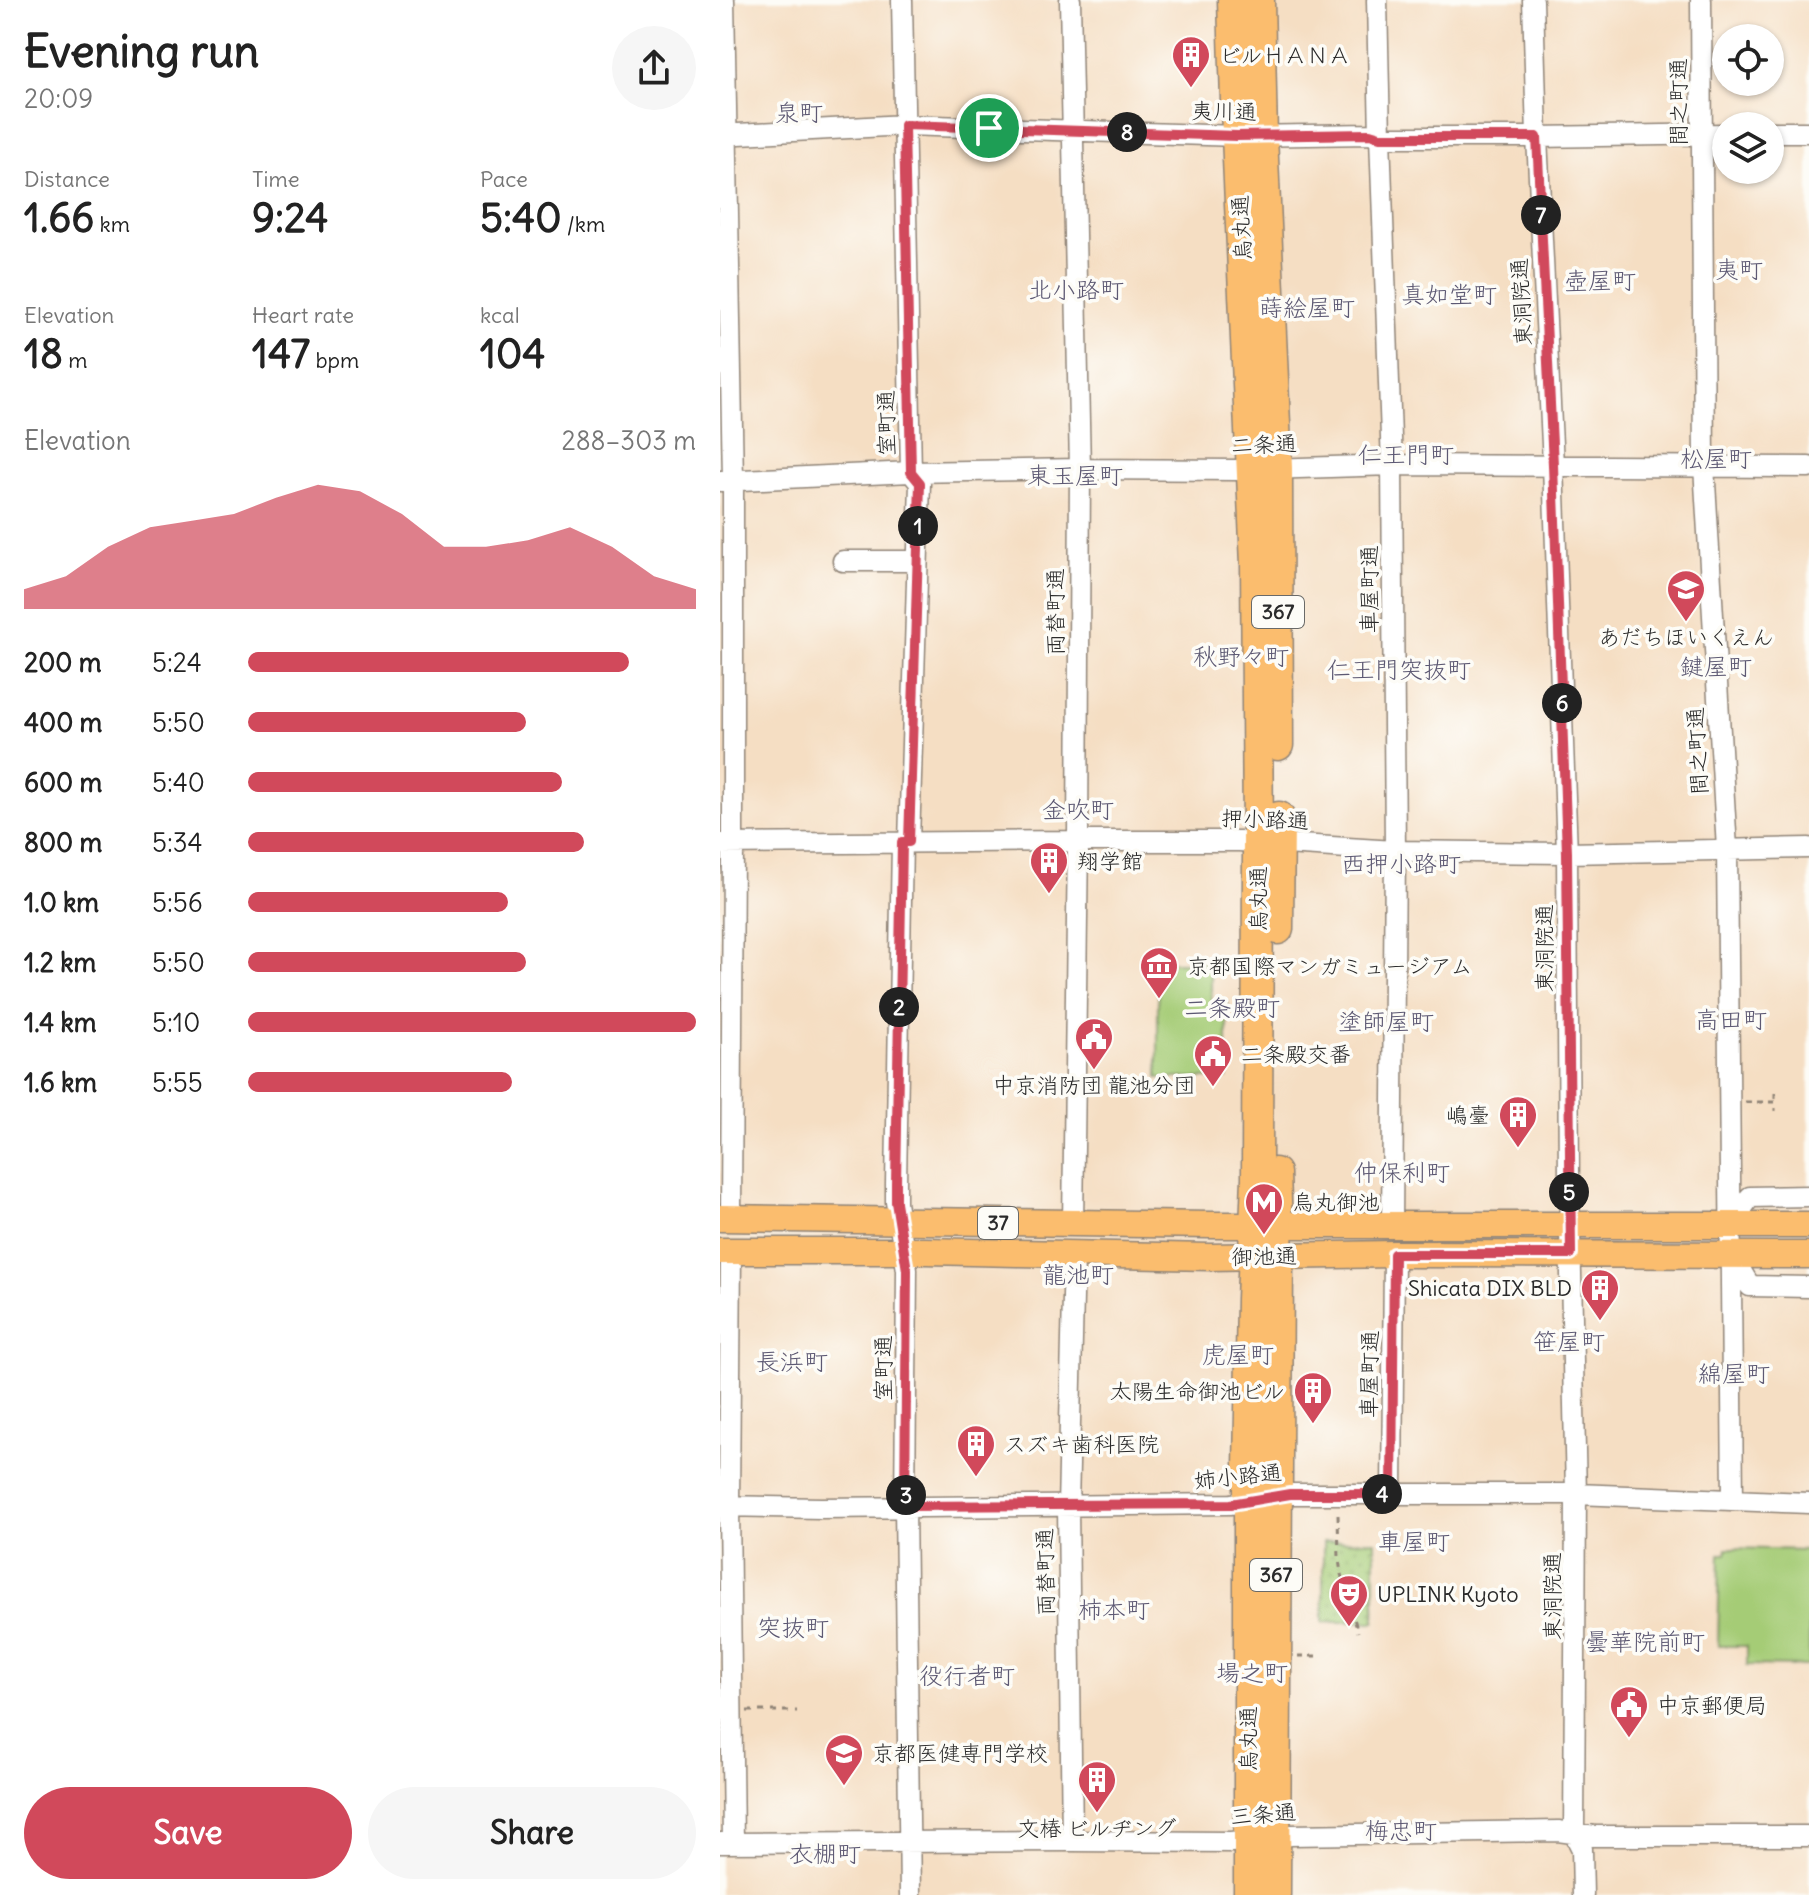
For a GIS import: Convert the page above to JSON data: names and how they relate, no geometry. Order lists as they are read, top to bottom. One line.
{"streets":{"highway":["烏丸通","367"],"main road":["37","御池通"],"street":["間之町通","夷川通","東洞院通","室町通","二条通","車屋町通","両替町通","押小路通","姉小路通","三条通"]},"crossings":[["間之町通","夷川通"],["間之町通","二条通"],["間之町通","押小路通"],["間之町通","御池通"],["間之町通","姉小路通"],["夷川通","烏丸通"],["夷川通","東洞院通"],["夷川通","室町通"],["夷川通","車屋町通"],["夷川通","両替町通"],["烏丸通","二条通"],["烏丸通","押小路通"],["烏丸通","御池通"],["烏丸通","姉小路通"],["烏丸通","三条通"],["東洞院通","二条通"],["東洞院通","押小路通"],["東洞院通","御池通"],["東洞院通","姉小路通"],["東洞院通","三条通"],["室町通","二条通"],["室町通","押小路通"],["室町通","御池通"],["室町通","姉小路通"],["室町通","三条通"],["二条通","車屋町通"],["二条通","両替町通"],["車屋町通","押小路通"],["車屋町通","御池通"],["車屋町通","姉小路通"],["両替町通","押小路通"],["両替町通","御池通"],["両替町通","姉小路通"],["両替町通","三条通"]],"districts":["泉町","夷町","壺屋町","北小路町","真如堂町","蒔絵屋町","仁王門町","松屋町","東玉屋町","秋野々町","鍵屋町","仁王門突抜町","金吹町","西押小路町","二条殿町","高田町","塗師屋町","仲保利町","龍池町","笹屋町","虎屋町","長浜町","綿屋町","車屋町","柿本町","突抜町","曇華院前町","場之町","役行者町","梅忠町","衣棚町"],"places":{"building":["ビルＨＡＮＡ","翔学館","嶋臺","Shicata DIX BLD","太陽生命御池ビル","スズキ歯科医院","文椿 ビルヂング"],"school or university":["あだちほいくえん","京都医健専門学校"],"museum":["京都国際マンガミュージアム"],"public building":["中京消防団 龍池分団","二条殿交番","中京郵便局"],"metro station":["烏丸御池"],"theatre":["UPLINK Kyoto"]},"page":{"heading":["Evening run","20:09"],"pins":["8","7","1","6","2","5","4","3"],"stats":[["Distance","1.66 km"],["Time","9:24"],["Pace","5:40 /km"],["Elevation","18 m"],["Heart rate","147 bpm"],["kcal","104"]],"chart":["Elevation","288–303 m"],"list":[{"name":"200 m","note":"5:24"},{"name":"400 m","note":"5:50"},{"name":"600 m","note":"5:40"},{"name":"800 m","note":"5:34"},{"name":"1.0 km","note":"5:56"},{"name":"1.2 km","note":"5:50"},{"name":"1.4 km","note":"5:10"},{"name":"1.6 km","note":"5:55"}],"buttons":["Save","Share"]}}
